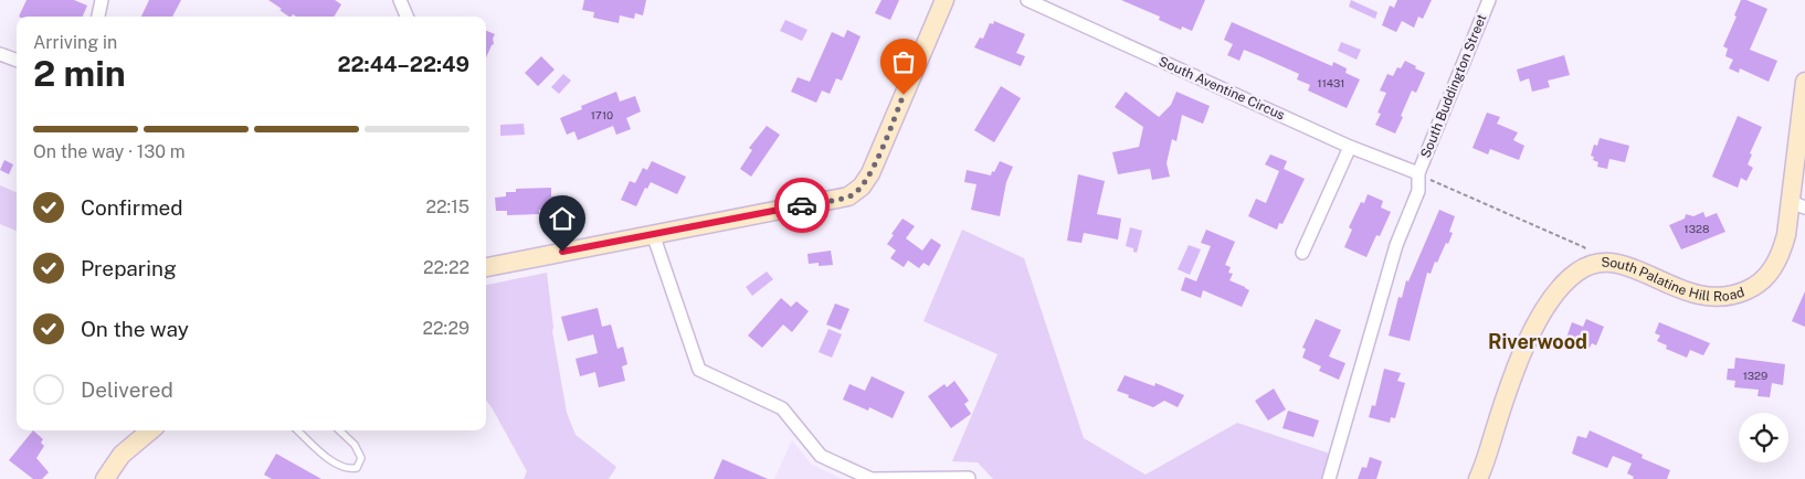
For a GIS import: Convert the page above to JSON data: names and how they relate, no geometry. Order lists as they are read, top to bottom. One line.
{"streets":{"street":["South Buddington Street","South Aventine Circus","South Palatine Hill Road"]},"crossings":[["South Buddington Street","South Aventine Circus"]],"districts":["Riverwood"],"house_numbers":["11431","1710","1328","1329"],"page":{"heading":["2 min","Arriving in","22:44–22:49"],"bar":"On the way · 130 m","list":[["Confirmed","22:15"],["Preparing","22:22"],["On the way","22:29"],"Delivered"]}}
